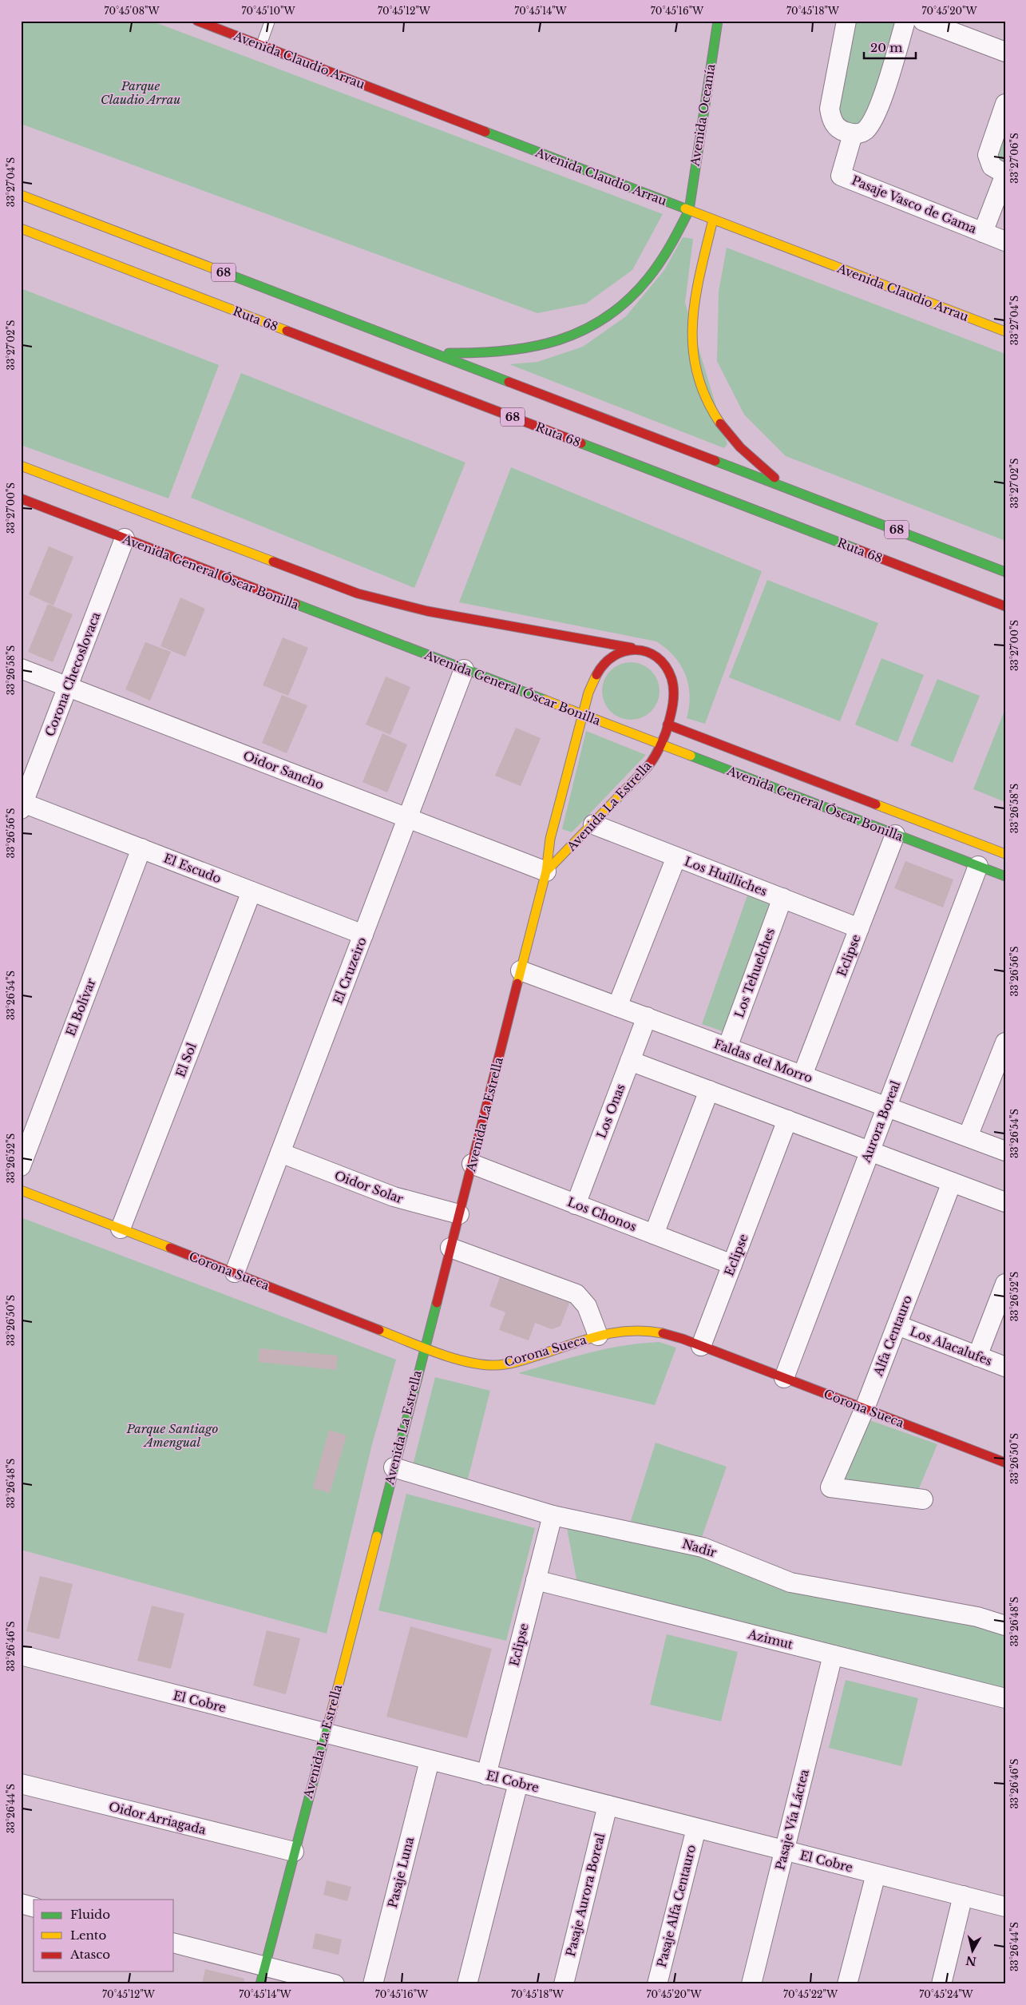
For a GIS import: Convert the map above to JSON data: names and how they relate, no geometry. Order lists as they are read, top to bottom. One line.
{"streets":{"main road":["Avenida Claudio Arrau","Avenida Oceanía","68","Ruta 68","Avenida General Óscar Bonilla","Avenida La Estrella","Corona Sueca"],"street":["Pasaje Vasco de Gama","Corona Checoslovaca","Oidor Sancho","El Escudo","Los Huilliches","Eclipse","El Cruzeiro","Los Tehuelches","El Bolívar","El Sol","Faldas del Morro","Los Onas","Aurora Boreal","Oidor Solar","Los Chonos","Alfa Centauro","Los Alacalufes","Nadir","Azimut","El Cobre","Oidor Arriagada","Pasaje Vía Láctea","Pasaje Luna","Pasaje Aurora Boreal","Pasaje Alfa Centauro"]},"crossings":[["Avenida Claudio Arrau","Avenida Oceanía"],["Avenida General Óscar Bonilla","Corona Checoslovaca"],["Avenida General Óscar Bonilla","Avenida La Estrella"],["Avenida General Óscar Bonilla","Eclipse"],["Avenida General Óscar Bonilla","El Cruzeiro"],["Avenida General Óscar Bonilla","Aurora Boreal"],["Corona Checoslovaca","Oidor Sancho"],["Corona Checoslovaca","El Escudo"],["Oidor Sancho","Avenida La Estrella"],["Oidor Sancho","El Cruzeiro"],["Avenida La Estrella","Los Huilliches"],["Avenida La Estrella","Faldas del Morro"],["Avenida La Estrella","Oidor Solar"],["Avenida La Estrella","Los Chonos"],["Avenida La Estrella","Corona Sueca"],["Avenida La Estrella","Nadir"],["Avenida La Estrella","El Cobre"],["Avenida La Estrella","Oidor Arriagada"],["El Escudo","El Cruzeiro"],["El Escudo","El Bolívar"],["El Escudo","El Sol"],["Los Huilliches","Eclipse"],["Los Huilliches","Los Tehuelches"],["Eclipse","Faldas del Morro"],["Eclipse","Los Chonos"],["Eclipse","Corona Sueca"],["Eclipse","Nadir"],["Eclipse","Azimut"],["Eclipse","El Cobre"],["El Cruzeiro","Oidor Solar"],["El Cruzeiro","Corona Sueca"],["Los Tehuelches","Faldas del Morro"],["El Sol","Corona Sueca"],["Faldas del Morro","Los Onas"],["Faldas del Morro","Aurora Boreal"],["Los Onas","Los Chonos"],["Aurora Boreal","Corona Sueca"],["Corona Sueca","Alfa Centauro"],["Alfa Centauro","Los Alacalufes"],["Azimut","Pasaje Vía Láctea"],["El Cobre","Pasaje Vía Láctea"],["El Cobre","Pasaje Luna"],["El Cobre","Pasaje Aurora Boreal"],["El Cobre","Pasaje Alfa Centauro"]],"parks":["Parque Claudio Arrau","Parque Santiago Amengual"],"legend":["Fluido","Lento","Atasco"],"scale_bar":"20 m","north":"bottom","coordinates":["70°45'08\"W","70°45'10\"W","70°45'12\"W","70°45'14\"W","70°45'16\"W","70°45'18\"W","70°45'20\"W","33°27'06\"S","33°27'04\"S","33°27'02\"S","33°27'00\"S","33°26'58\"S","33°26'56\"S","33°26'54\"S","33°26'52\"S","33°26'50\"S","33°26'48\"S","33°26'46\"S","33°26'44\"S","70°45'22\"W","70°45'24\"W"]}
